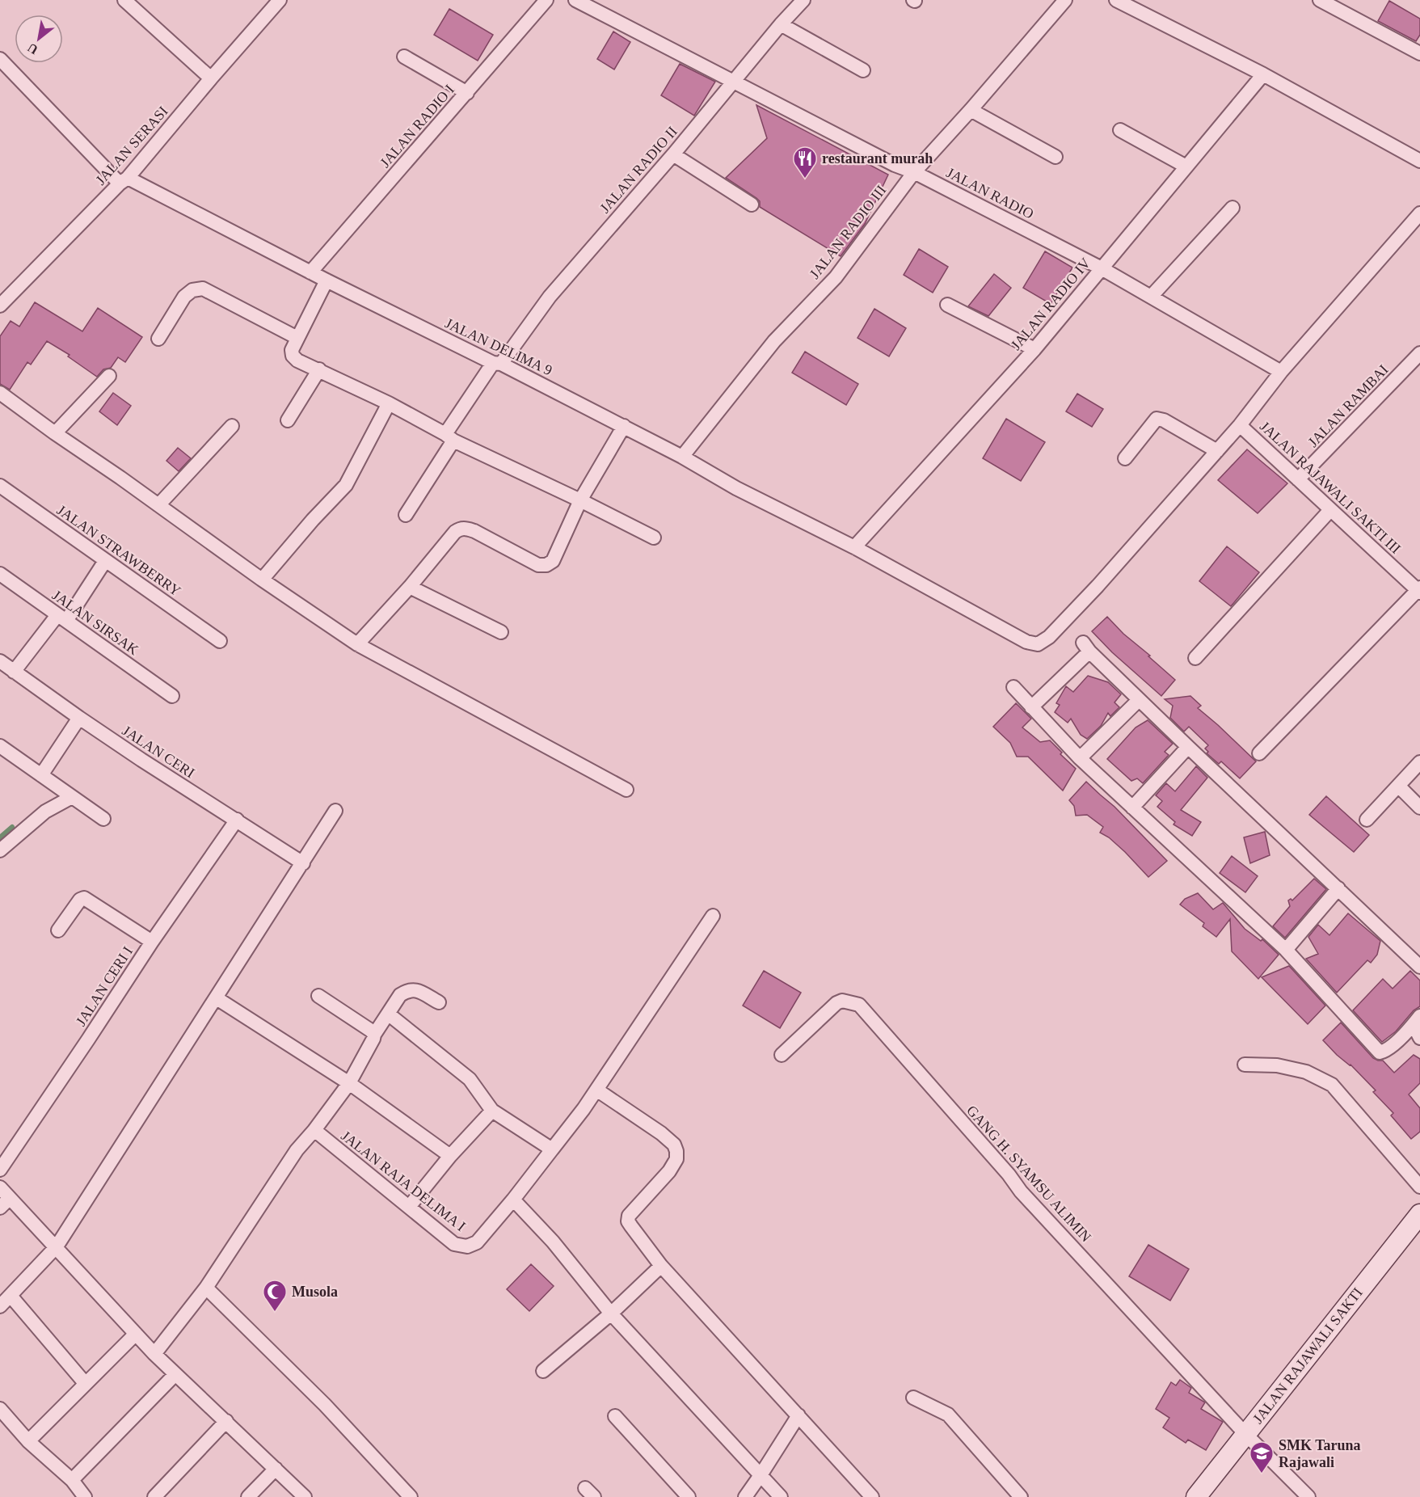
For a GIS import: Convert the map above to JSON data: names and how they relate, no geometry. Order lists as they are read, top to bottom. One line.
{"streets":{"street":["JALAN RADIO I","JALAN SERASI","JALAN RADIO II","JALAN RADIO","JALAN RADIO III","JALAN RADIO IV","JALAN DELIMA 9","JALAN RAMBAI","JALAN RAJAWALI SAKTI III","JALAN STRAWBERRY","JALAN SIRSAK","JALAN CERI","JALAN CERI I","GANG H. SYAMSU ALIMIN","JALAN RAJA DELIMA I","JALAN RAJAWALI SAKTI"]},"crossings":[["JALAN RADIO I","JALAN DELIMA 9"],["JALAN SERASI","JALAN DELIMA 9"],["JALAN RADIO II","JALAN RADIO"],["JALAN RADIO II","JALAN DELIMA 9"],["JALAN RADIO","JALAN RADIO III"],["JALAN RADIO","JALAN RADIO IV"],["JALAN RADIO III","JALAN DELIMA 9"],["JALAN RADIO IV","JALAN DELIMA 9"],["JALAN RAMBAI","JALAN RAJAWALI SAKTI III"],["JALAN CERI","JALAN CERI I"],["GANG H. SYAMSU ALIMIN","JALAN RAJAWALI SAKTI"]],"places":{"restaurant":["restaurant murah"],"mosque":["Musola"],"school or university":["SMK Taruna Rajawali"]},"north":"bottom left"}
